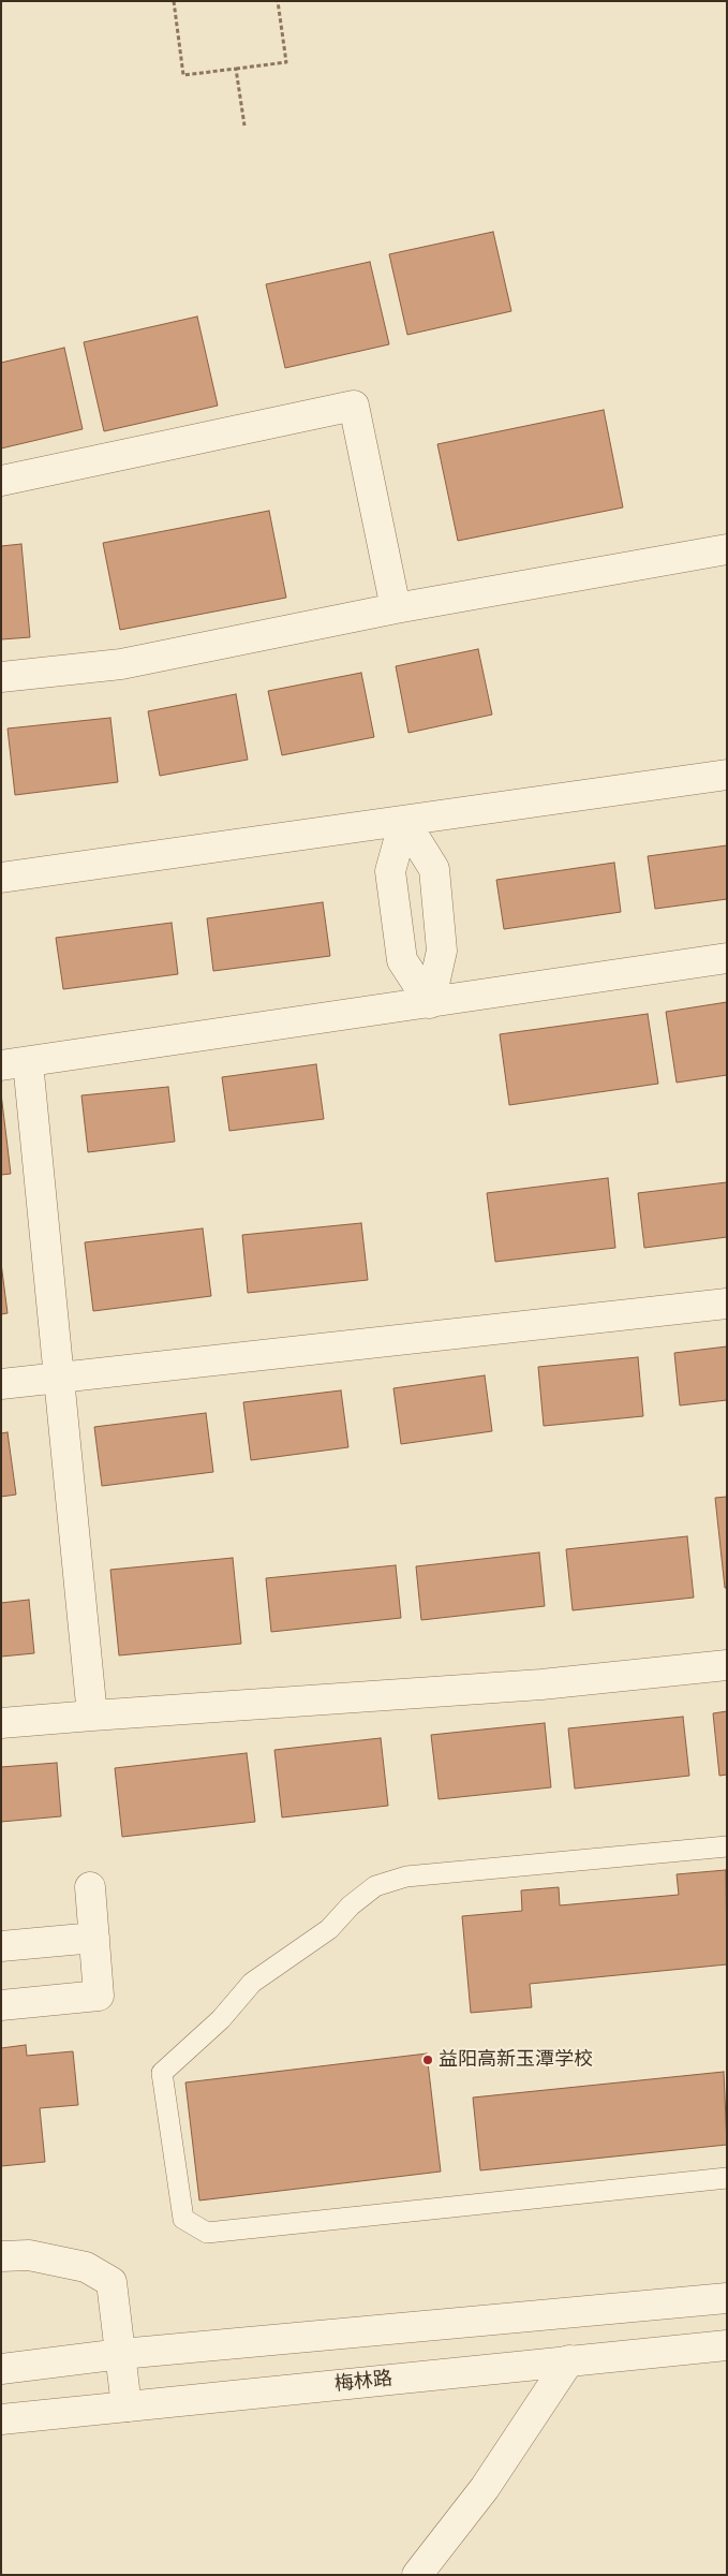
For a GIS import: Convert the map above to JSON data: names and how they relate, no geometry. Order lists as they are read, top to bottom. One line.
{"streets":{"street":["梅林路"]},"places":["益阳高新玉潭学校"]}
